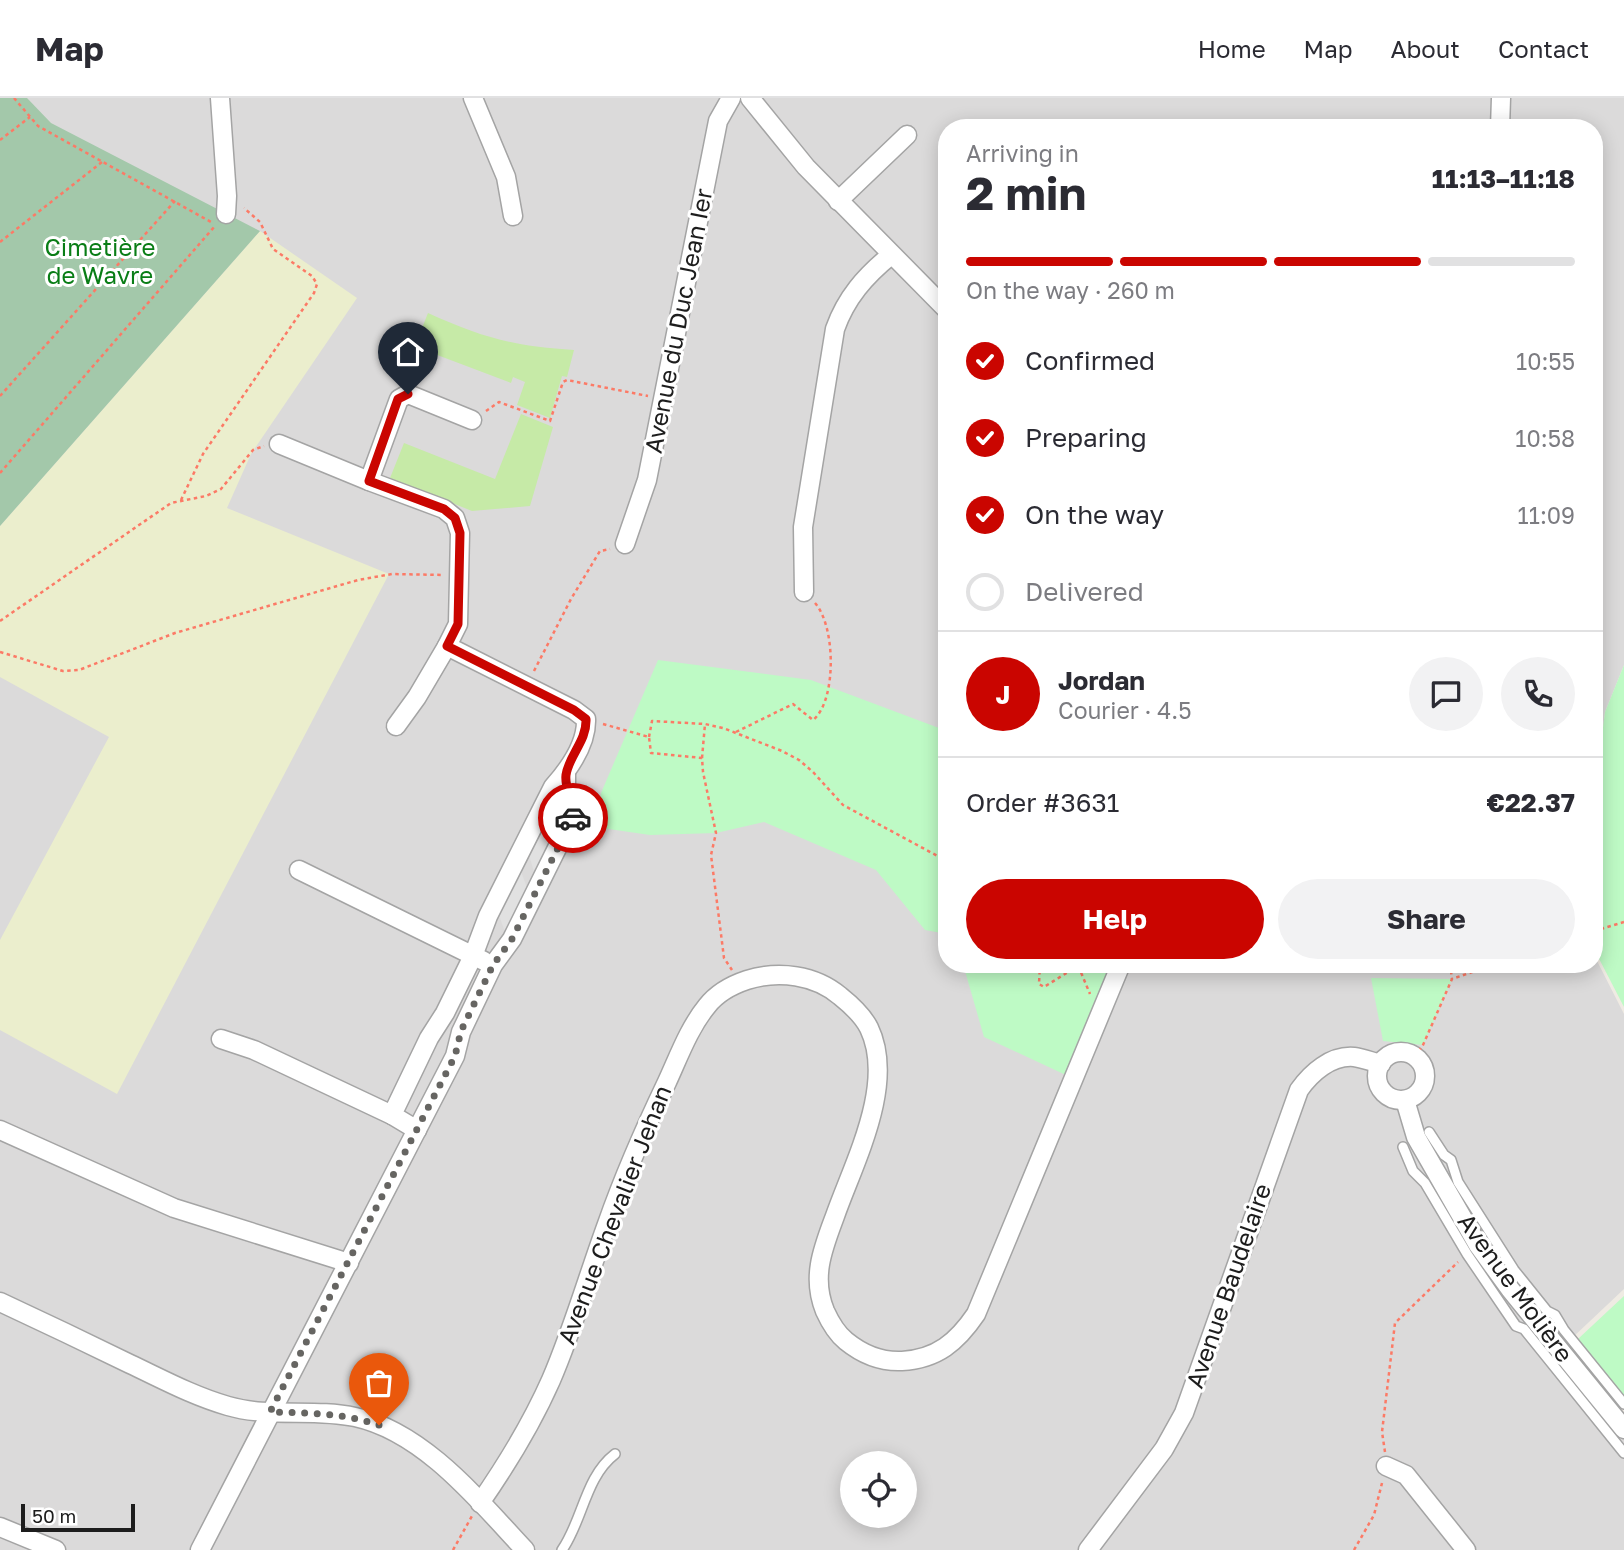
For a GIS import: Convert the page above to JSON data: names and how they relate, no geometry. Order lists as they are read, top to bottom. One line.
{"streets":{"street":["Avenue du Duc Jean Ier","Avenue Chevalier Jehan","Avenue Baudelaire","Avenue Molière"]},"crossings":[["Avenue Baudelaire","Avenue Molière"]],"parks":["Cimetière de Wavre"],"scale_bar":"50 m","page":{"header":"Map","nav":["Home","Map","About","Contact"],"heading":["2 min","Arriving in","11:13–11:18"],"panel":["Jordan","Courier · 4.5","Order #3631","€22.37"],"bar":"On the way · 260 m","list":[["Confirmed","10:55"],["Preparing","10:58"],["On the way","11:09"],"Delivered"],"round":"J","buttons":["Help","Share"],"scale":"50 m"}}
